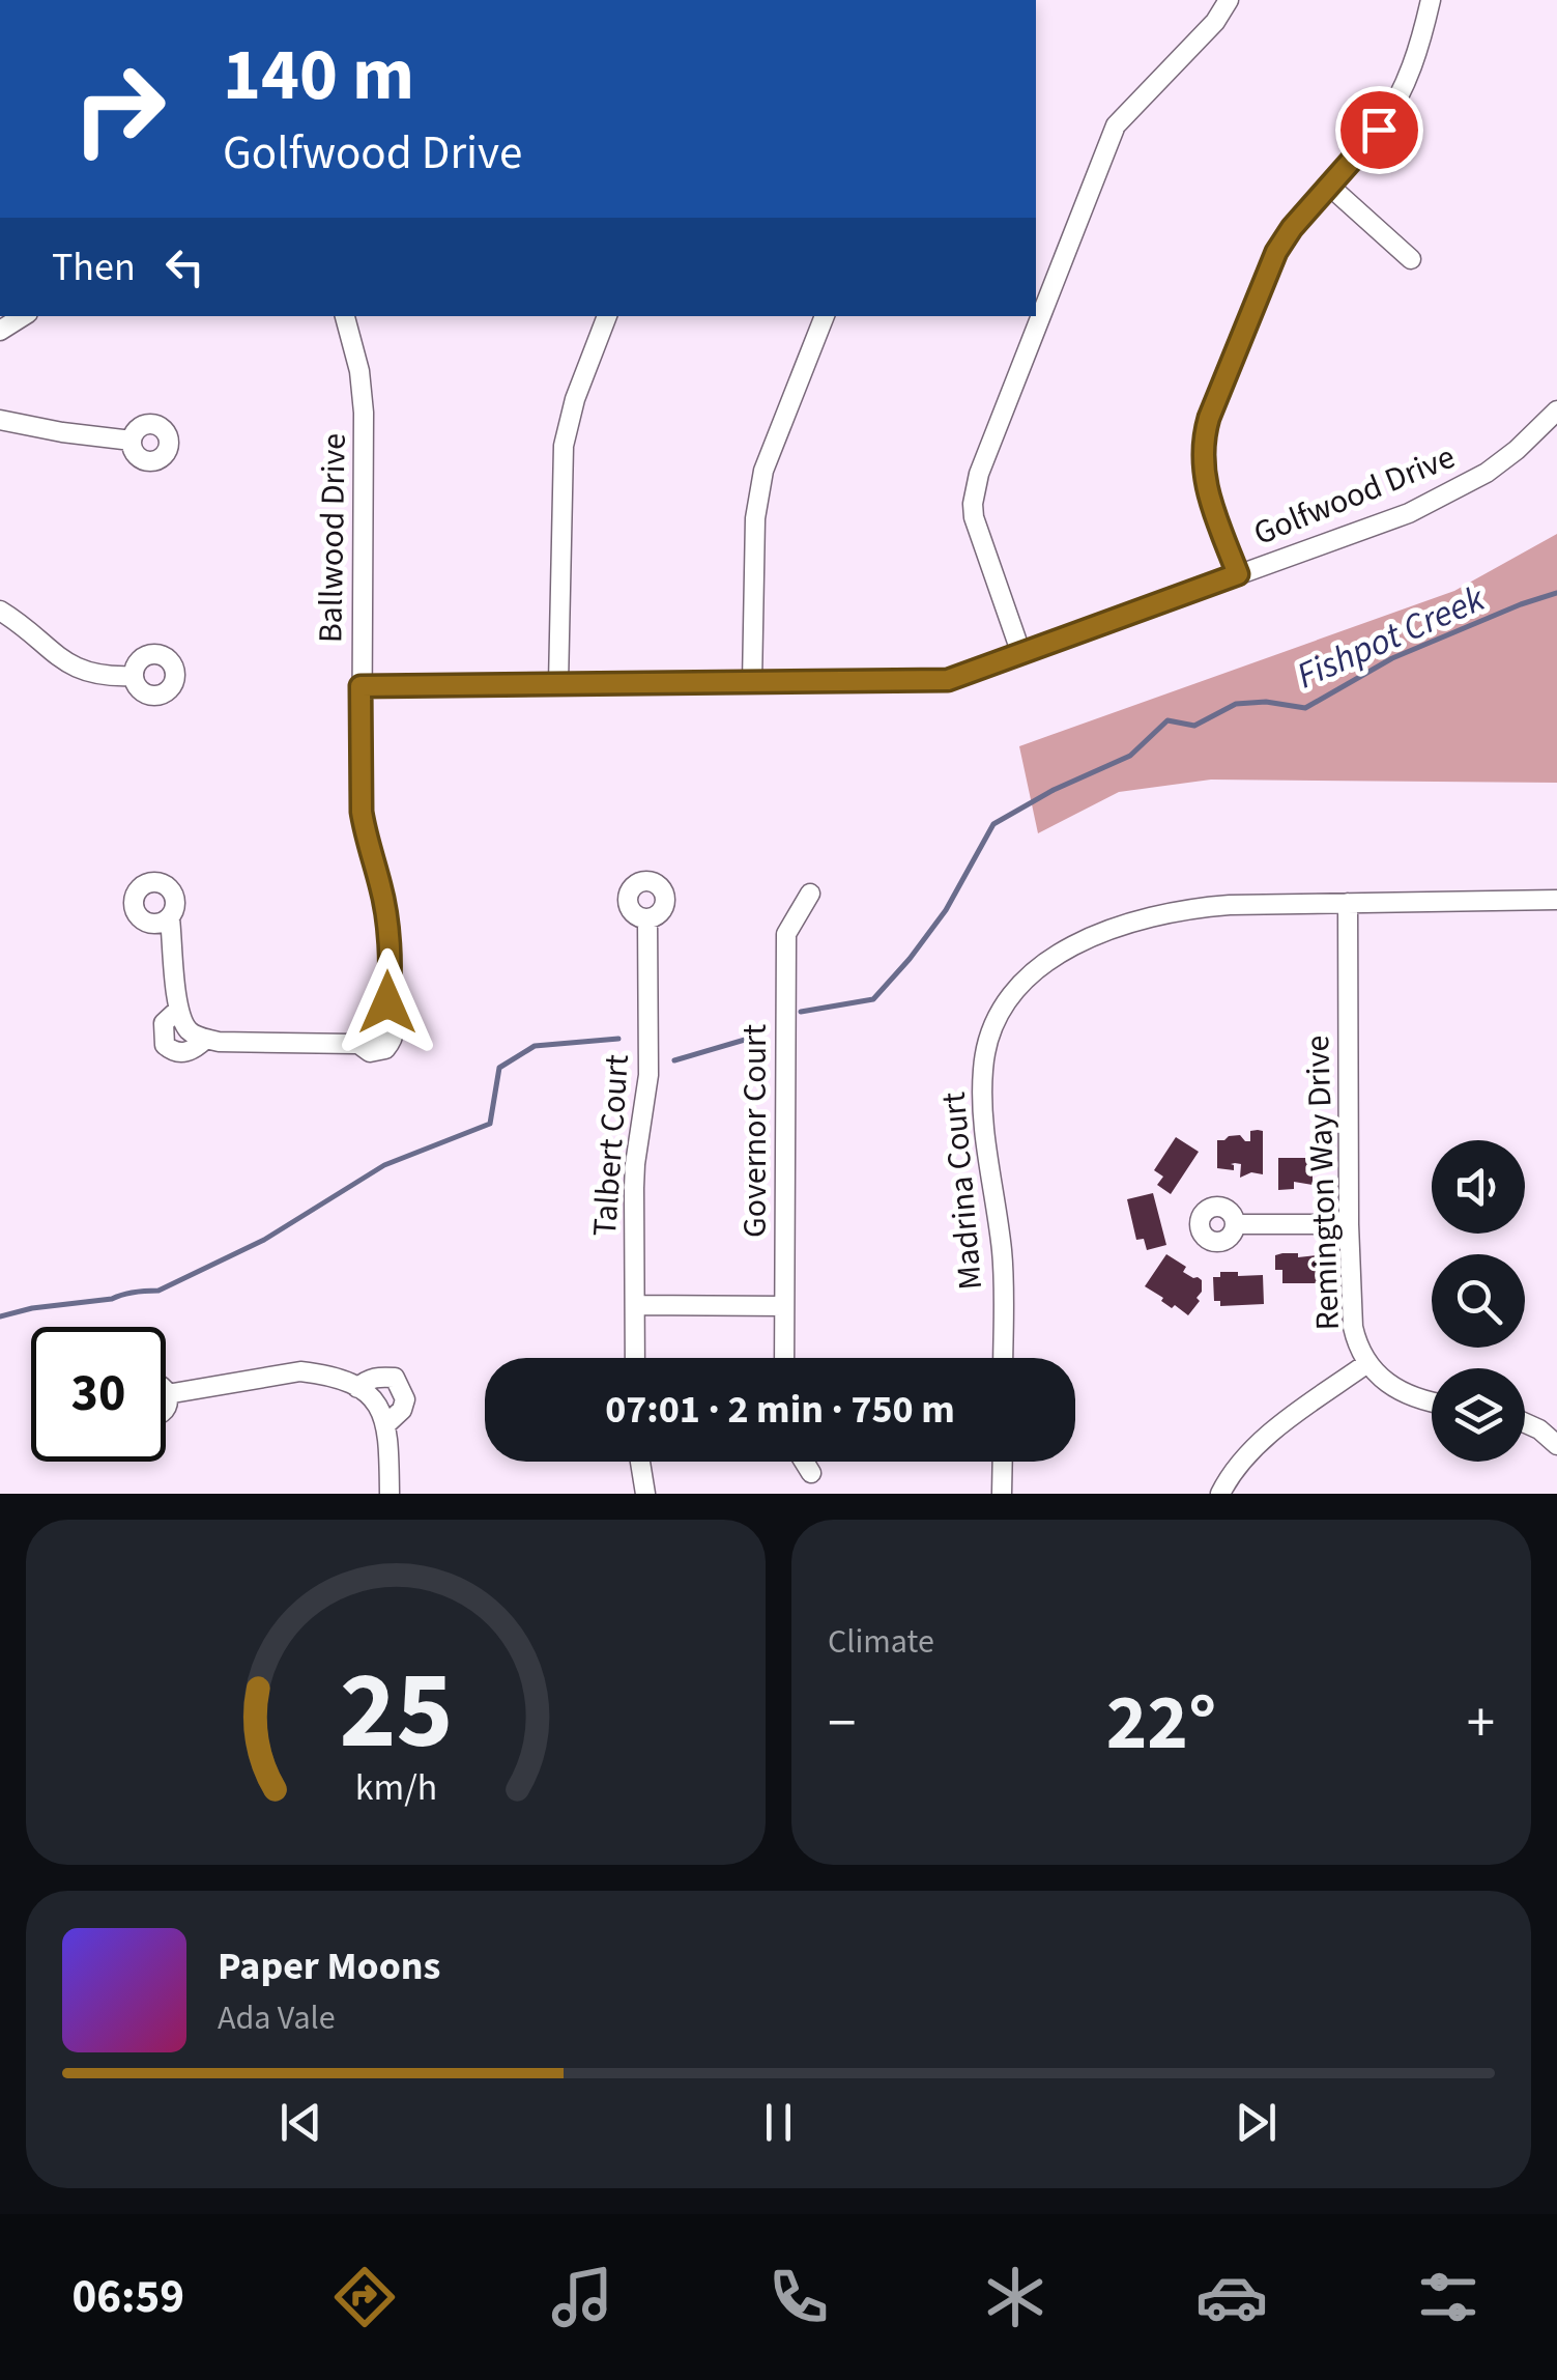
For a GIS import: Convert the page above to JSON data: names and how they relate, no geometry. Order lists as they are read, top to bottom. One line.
{"streets":{"street":["Golfwood Drive","Ballwood Drive","Governor Court","Talbert Court","Remington Way Drive","Madrina Court"]},"crossings":[["Golfwood Drive","Ballwood Drive"],["Remington Way Drive","Madrina Court"]],"water":["Fishpot Creek"],"page":{"turn":["140 m","Golfwood Drive"],"then":"Then","limit":"30","trip":"07:01 · 2 min · 750 m","tile":"Climate","heat":["−","22°","+"],"song":["Paper Moons","Ada Vale"],"tabs":"06:59","gauge":["25","km/h"]}}
